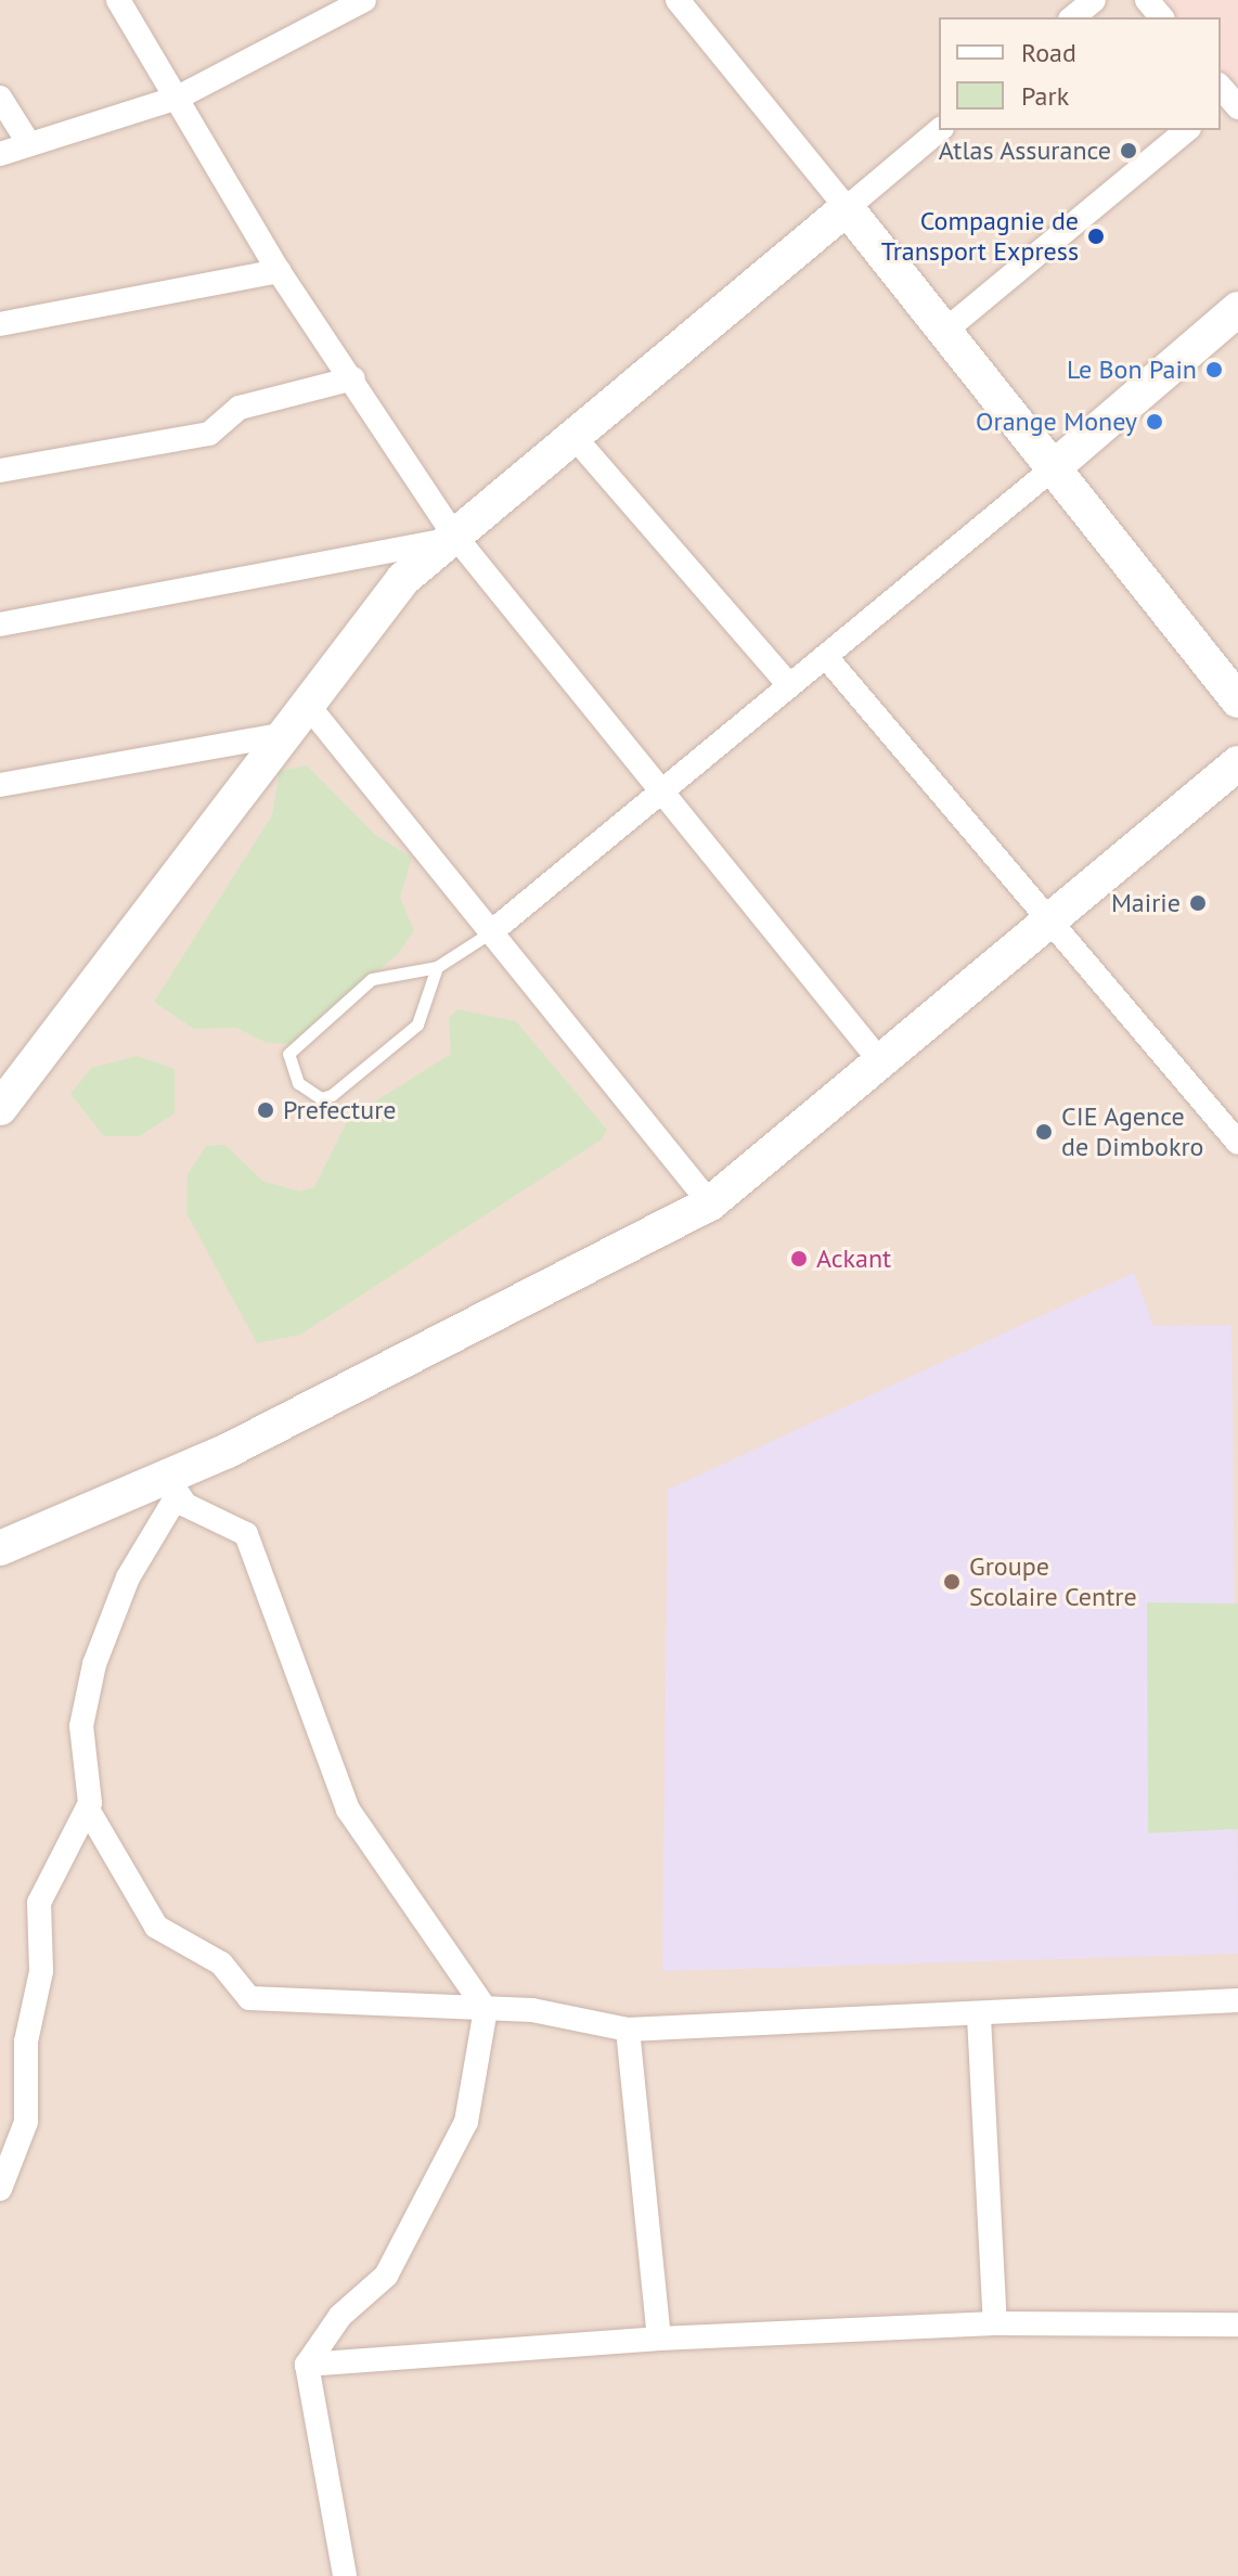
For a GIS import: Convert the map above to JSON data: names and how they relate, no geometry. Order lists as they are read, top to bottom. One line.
{"places":["Atlas Assurance","Compagnie de Transport Express","Le Bon Pain","Orange Money","Mairie","Prefecture","CIE Agence de Dimbokro","Ackant","Groupe Scolaire Centre"],"legend":["Road","Park"]}
